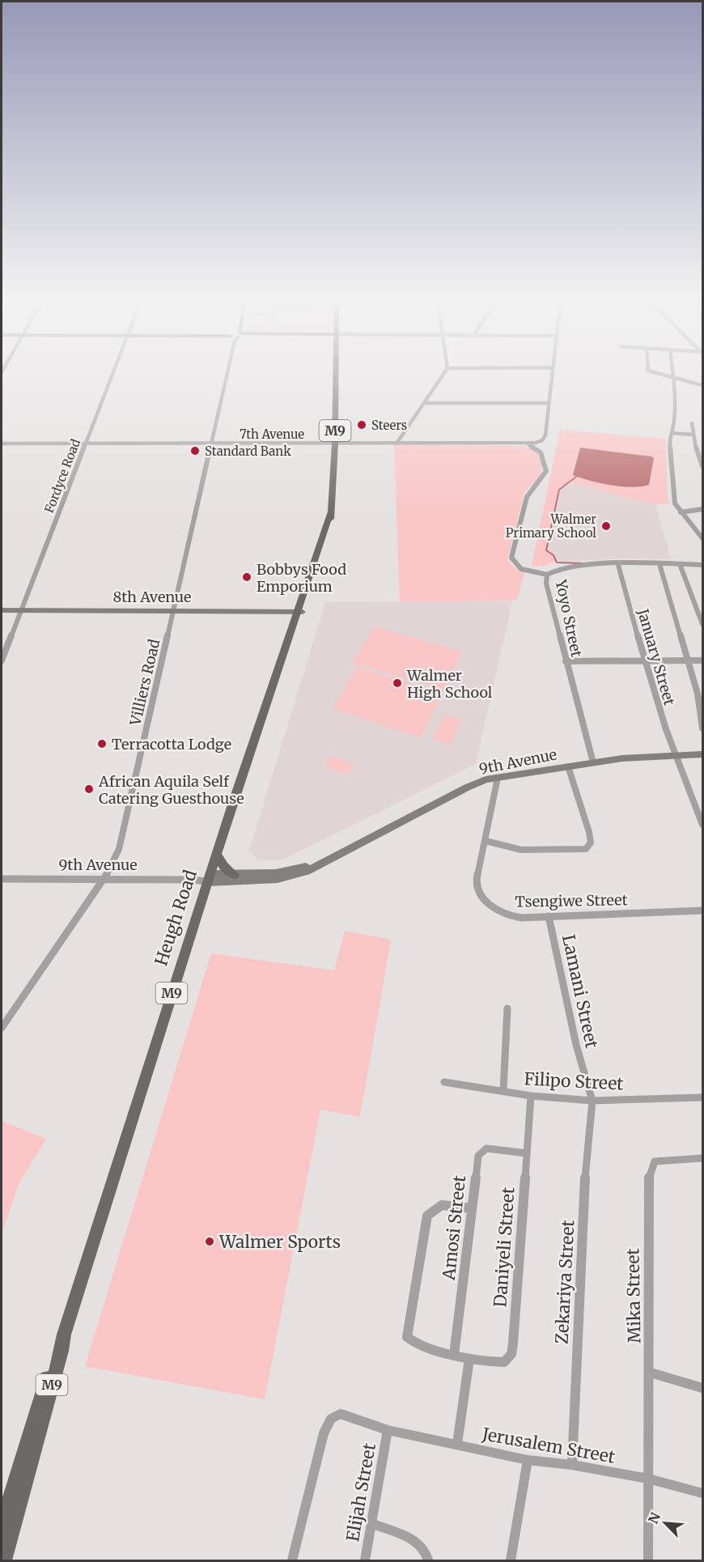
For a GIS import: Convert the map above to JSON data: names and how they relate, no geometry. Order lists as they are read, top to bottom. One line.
{"streets":{"main road":["M9","Heugh Road"],"street":["7th Avenue","Fordyce Road","8th Avenue","Yoyo Street","January Street","Villiers Road","9th Avenue","Tsengiwe Street","Lamani Street","Filipo Street","Amosi Street","Daniyeli Street","Zekariya Street","Mika Street","Jerusalem Street","Elijah Street"]},"crossings":[["7th Avenue","Fordyce Road"],["7th Avenue","Villiers Road"],["7th Avenue","Heugh Road"],["Fordyce Road","8th Avenue"],["8th Avenue","Villiers Road"],["8th Avenue","Heugh Road"],["Yoyo Street","January Street"],["Yoyo Street","9th Avenue"],["January Street","9th Avenue"],["Villiers Road","9th Avenue"],["9th Avenue","Tsengiwe Street"],["9th Avenue","Heugh Road"],["Tsengiwe Street","Lamani Street"],["Lamani Street","Filipo Street"],["Lamani Street","Zekariya Street"],["Filipo Street","Daniyeli Street"],["Filipo Street","Zekariya Street"],["Amosi Street","Daniyeli Street"],["Zekariya Street","Jerusalem Street"],["Mika Street","Jerusalem Street"],["Jerusalem Street","Elijah Street"]],"places":["Steers","Standard Bank","Walmer Primary School","Bobbys Food Emporium","Walmer High School","Terracotta Lodge","African Aquila Self Catering Guesthouse","Walmer Sports"],"north":"top left"}
